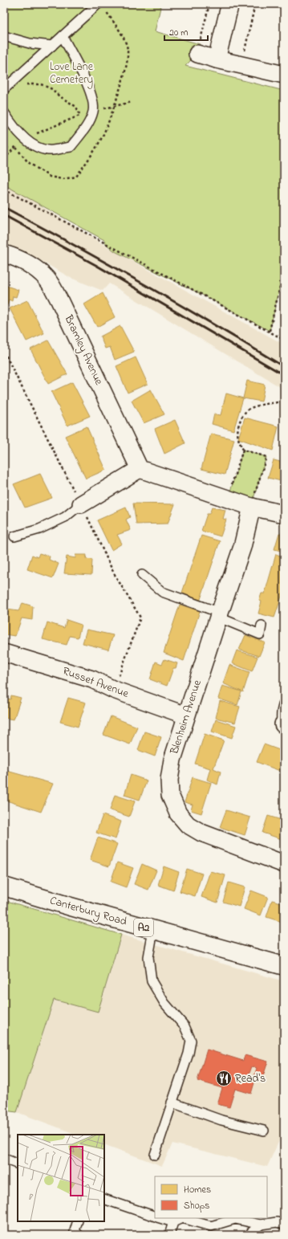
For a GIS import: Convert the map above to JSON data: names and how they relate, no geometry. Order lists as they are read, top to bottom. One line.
{"streets":{"main road":["Canterbury Road","A2"],"street":["Bramley Avenue","Russet Avenue","Blenheim Avenue"]},"crossings":[["Russet Avenue","Blenheim Avenue"]],"parks":["Love Lane Cemetery"],"places":{"restaurant":["Read's"]},"legend":["Homes","Shops"],"scale_bar":"20 m"}
